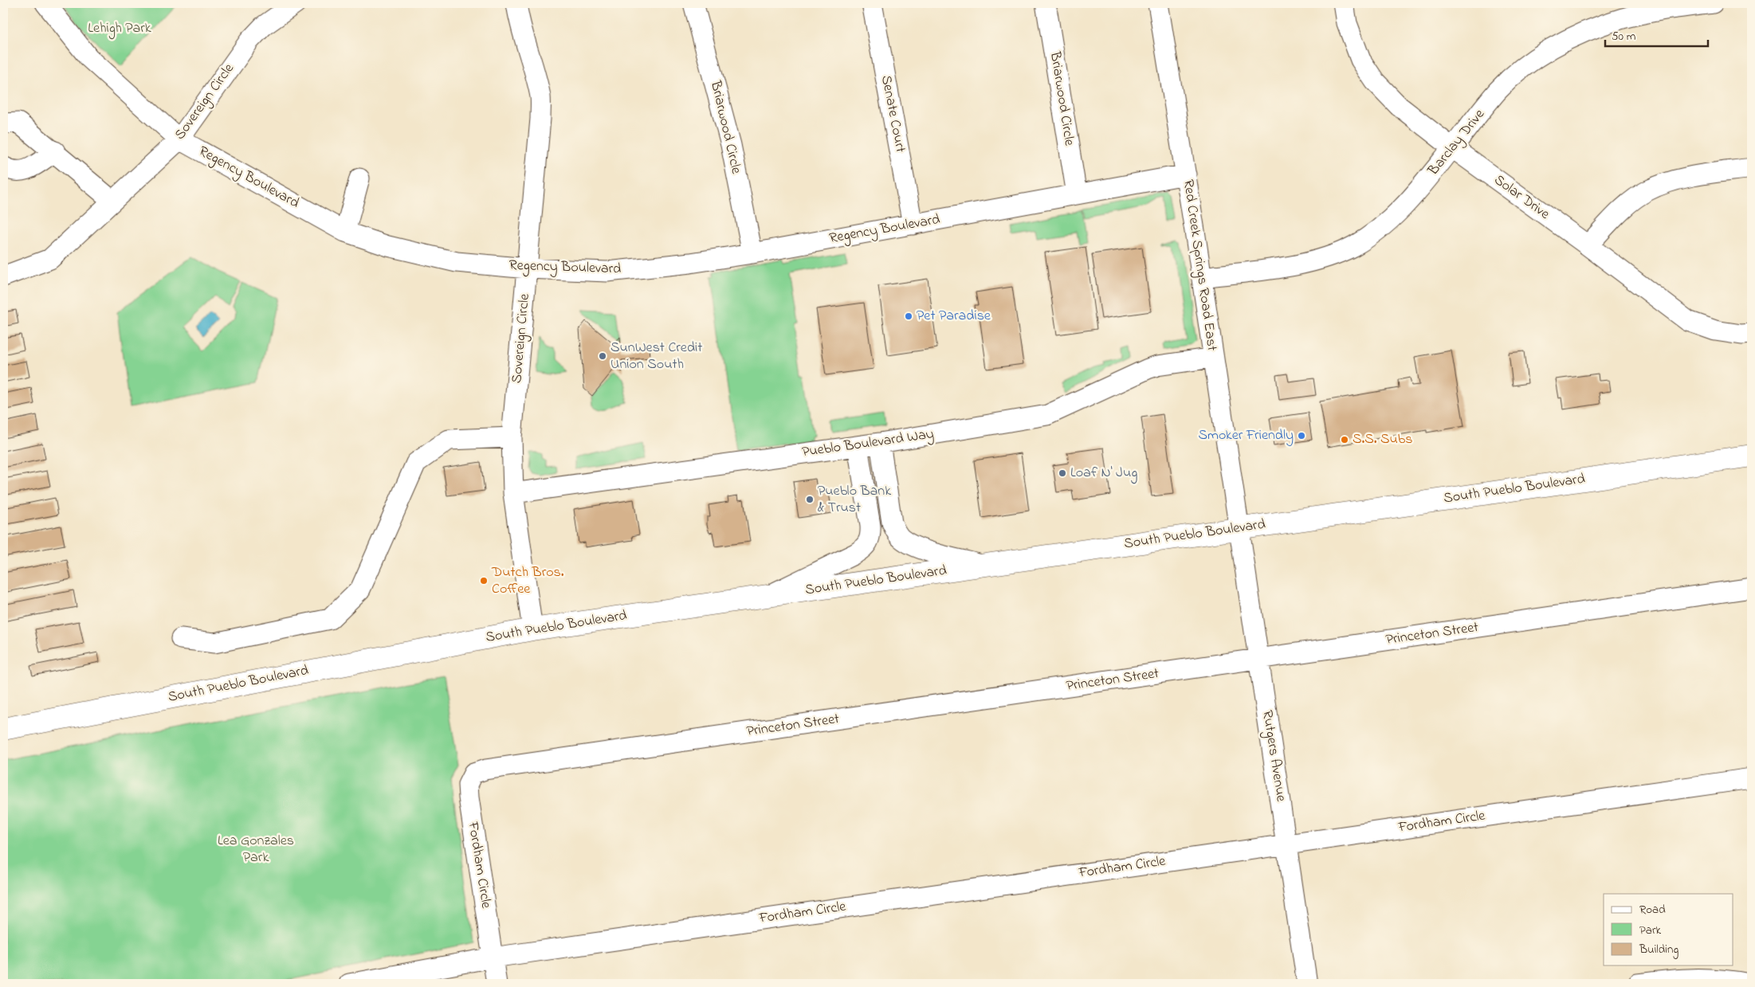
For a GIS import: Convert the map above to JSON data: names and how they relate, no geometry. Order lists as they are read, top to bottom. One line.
{"streets":{"main road":["South Pueblo Boulevard"],"street":["Briarwood Circle","Sovereign Circle","Senate Court","Barclay Drive","Regency Boulevard","Solar Drive","Red Creek Springs Road East","Pueblo Boulevard Way","Princeton Street","Rutgers Avenue","Fordham Circle"]},"crossings":[["Briarwood Circle","Regency Boulevard"],["Sovereign Circle","Regency Boulevard"],["Sovereign Circle","Pueblo Boulevard Way"],["Sovereign Circle","South Pueblo Boulevard"],["Senate Court","Regency Boulevard"],["Barclay Drive","Solar Drive"],["Barclay Drive","Red Creek Springs Road East"],["Regency Boulevard","Red Creek Springs Road East"],["Red Creek Springs Road East","Pueblo Boulevard Way"],["Red Creek Springs Road East","South Pueblo Boulevard"],["Red Creek Springs Road East","Rutgers Avenue"],["South Pueblo Boulevard","Rutgers Avenue"],["Princeton Street","Rutgers Avenue"],["Princeton Street","Fordham Circle"],["Rutgers Avenue","Fordham Circle"]],"parks":["Lehigh Park","Lea Gonzales Park"],"places":["Pet Paradise","SunWest Credit Union South","Smoker Friendly","S.S. Subs","Loaf N' Jug","Pueblo Bank & Trust","Dutch Bros. Coffee"],"legend":["Road","Park","Building"],"scale_bar":"50 m"}
